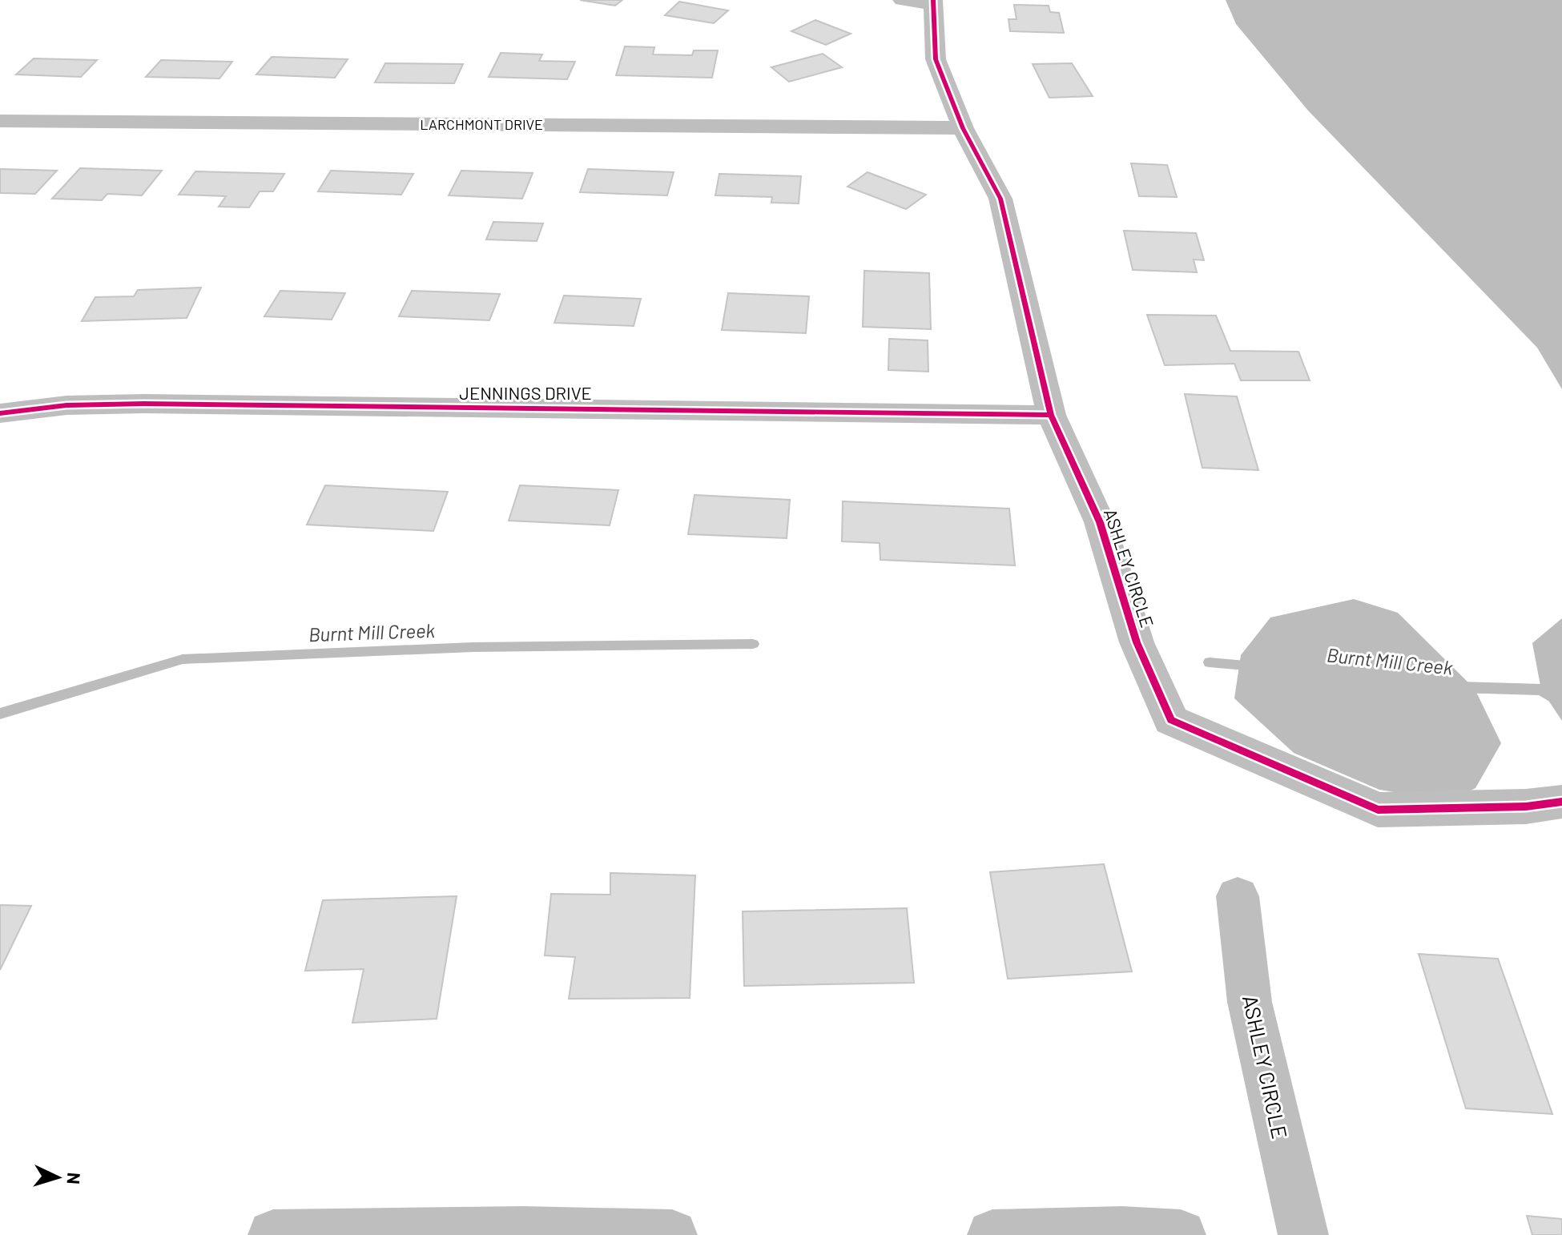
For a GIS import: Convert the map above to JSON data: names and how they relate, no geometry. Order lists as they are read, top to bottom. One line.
{"streets":{"street":["LARCHMONT DRIVE","JENNINGS DRIVE","ASHLEY CIRCLE"]},"crossings":[["LARCHMONT DRIVE","ASHLEY CIRCLE"],["JENNINGS DRIVE","ASHLEY CIRCLE"]],"water":["Burnt Mill Creek"],"north":"right"}
